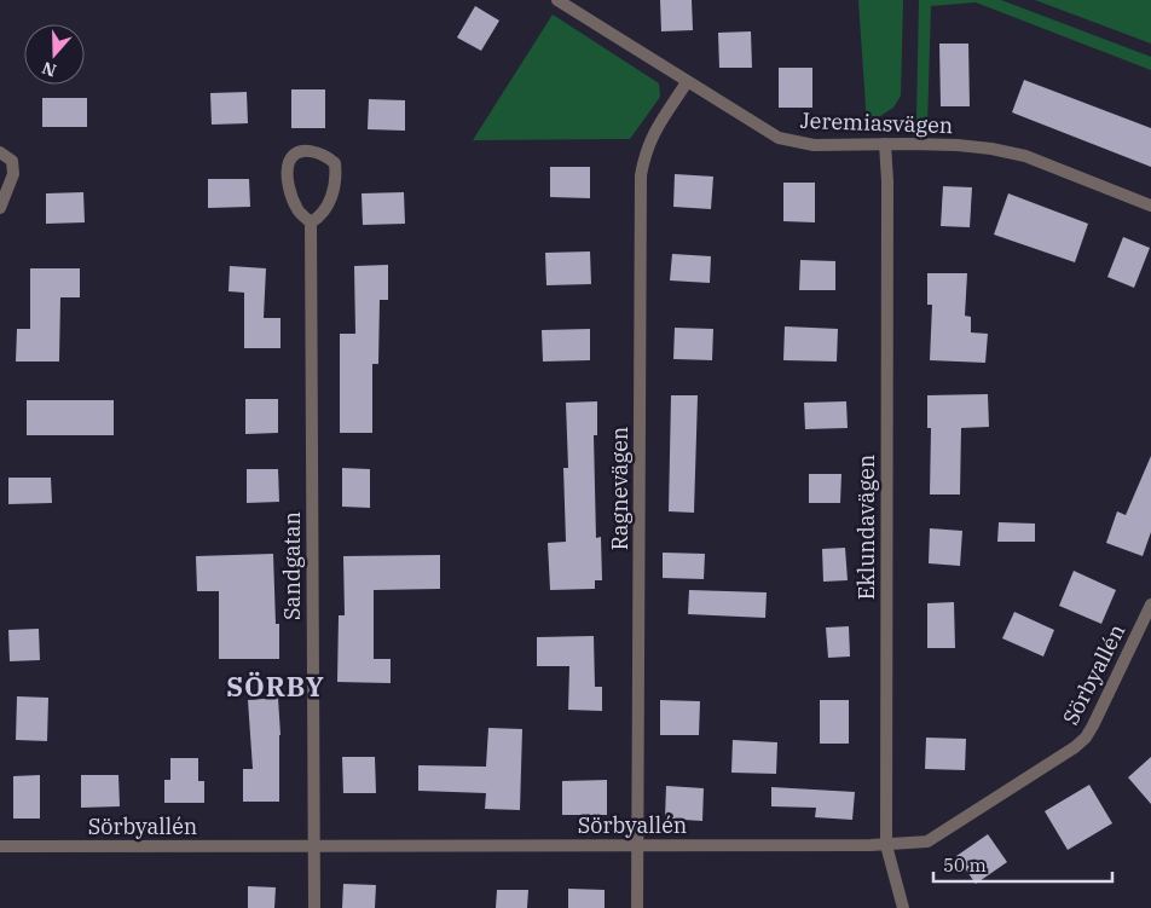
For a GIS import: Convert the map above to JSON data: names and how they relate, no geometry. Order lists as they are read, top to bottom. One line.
{"streets":{"street":["Jeremiasvägen","Ragnevägen","Eklundavägen","Sandgatan","Sörbyallén"]},"crossings":[["Jeremiasvägen","Ragnevägen"],["Jeremiasvägen","Eklundavägen"],["Ragnevägen","Sörbyallén"],["Eklundavägen","Sörbyallén"],["Sandgatan","Sörbyallén"]],"districts":["SÖRBY"],"scale_bar":"50 m","north":"bottom"}
